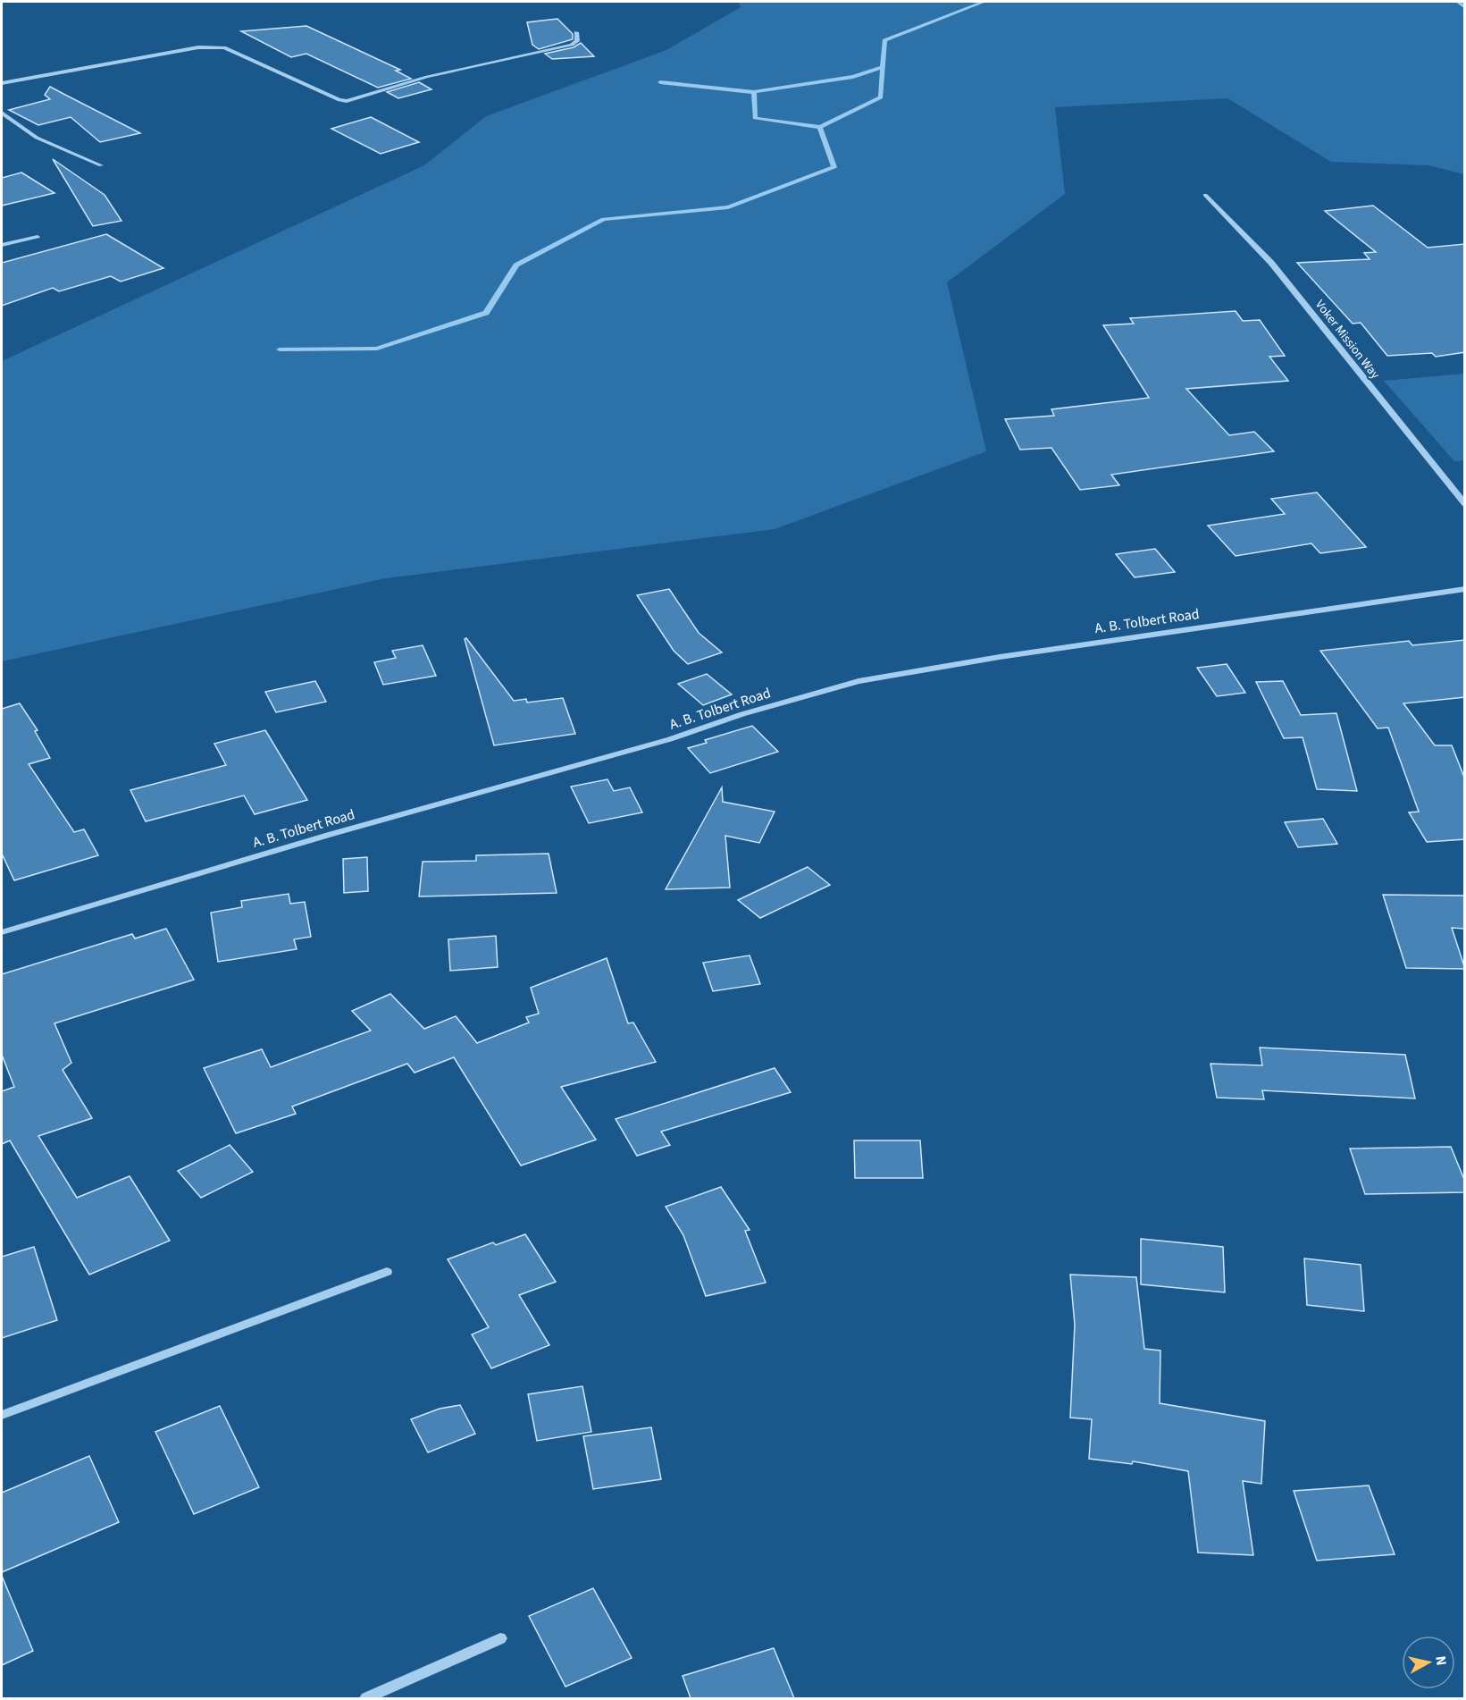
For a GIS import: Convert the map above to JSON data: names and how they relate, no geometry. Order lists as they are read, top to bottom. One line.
{"streets":{"street":["Voker Mission Way","A. B. Tolbert Road"]},"north":"right"}
